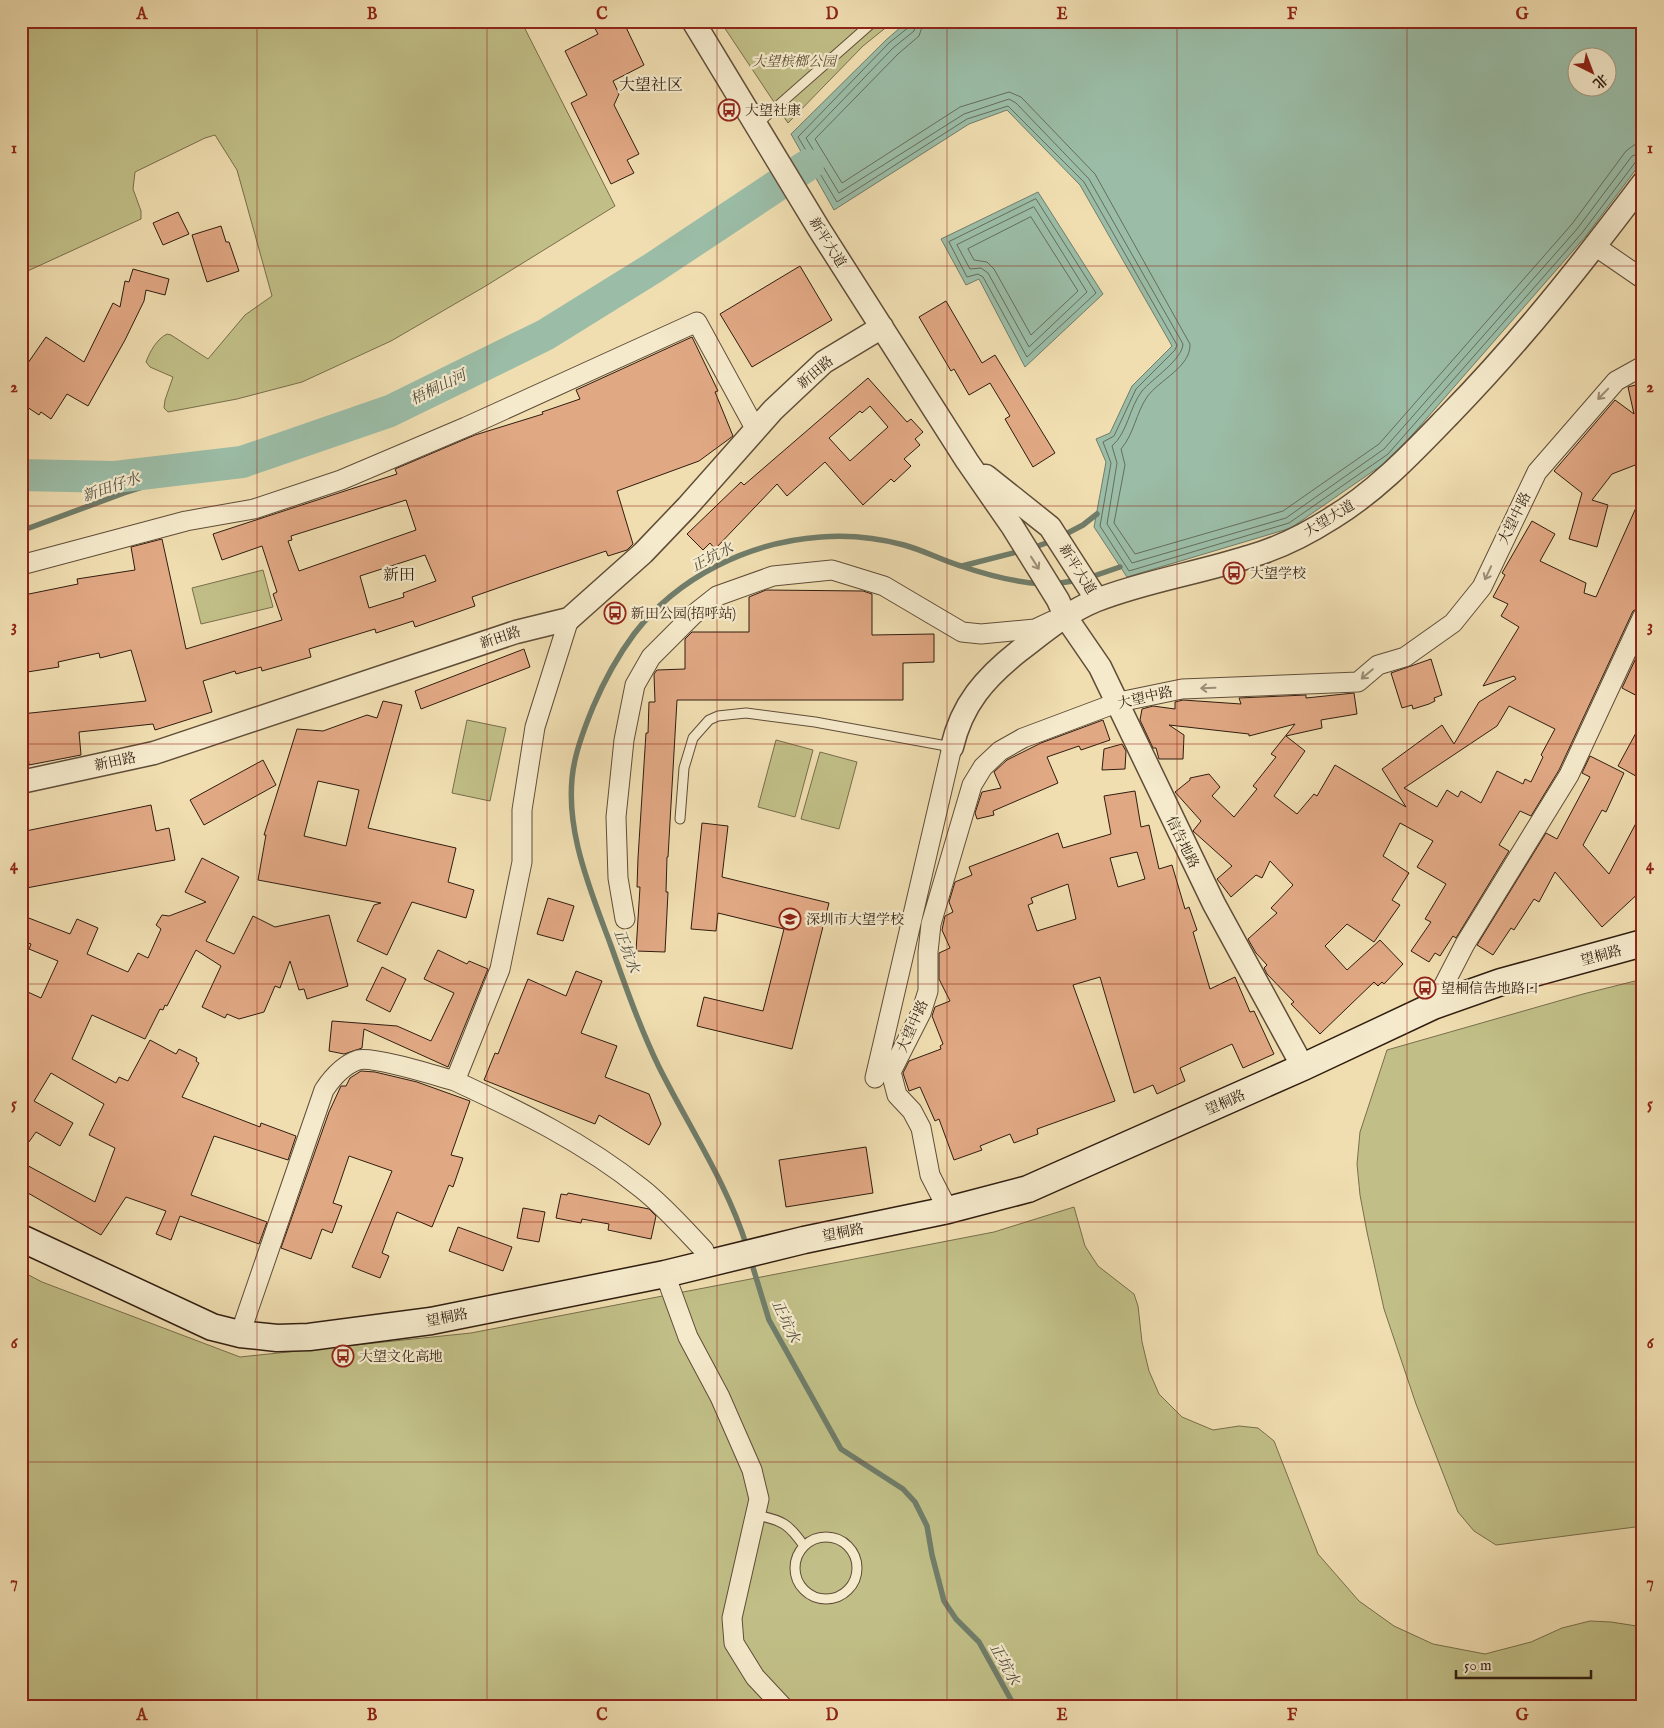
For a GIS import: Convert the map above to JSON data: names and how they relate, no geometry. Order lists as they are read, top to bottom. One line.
{"streets":{"main road":["望桐路"],"street":["新平大道","新田路","大望大道","大望中路","信告地路"]},"crossings":[["新平大道","新田路"],["新平大道","大望大道"],["新平大道","信告地路"],["大望大道","信告地路"],["大望中路","信告地路"],["大望中路","望桐路"],["信告地路","望桐路"]],"one_way":["大望中路"],"districts":["大望社区","新田"],"water":["梧桐山河","新田仔水","正坑水"],"parks":["大望槟榔公园"],"places":{"bus stop":["大望社康","大望学校","新田公园(招呼站)","望桐信告地路口","大望文化高地"],"school or university":["深圳市大望学校"]},"scale_bar":"50 m","north":"bottom right","grid":{"columns":["A","B","C","D","E","F","G"],"rows":["1","2","3","4","5","6","7"]}}
